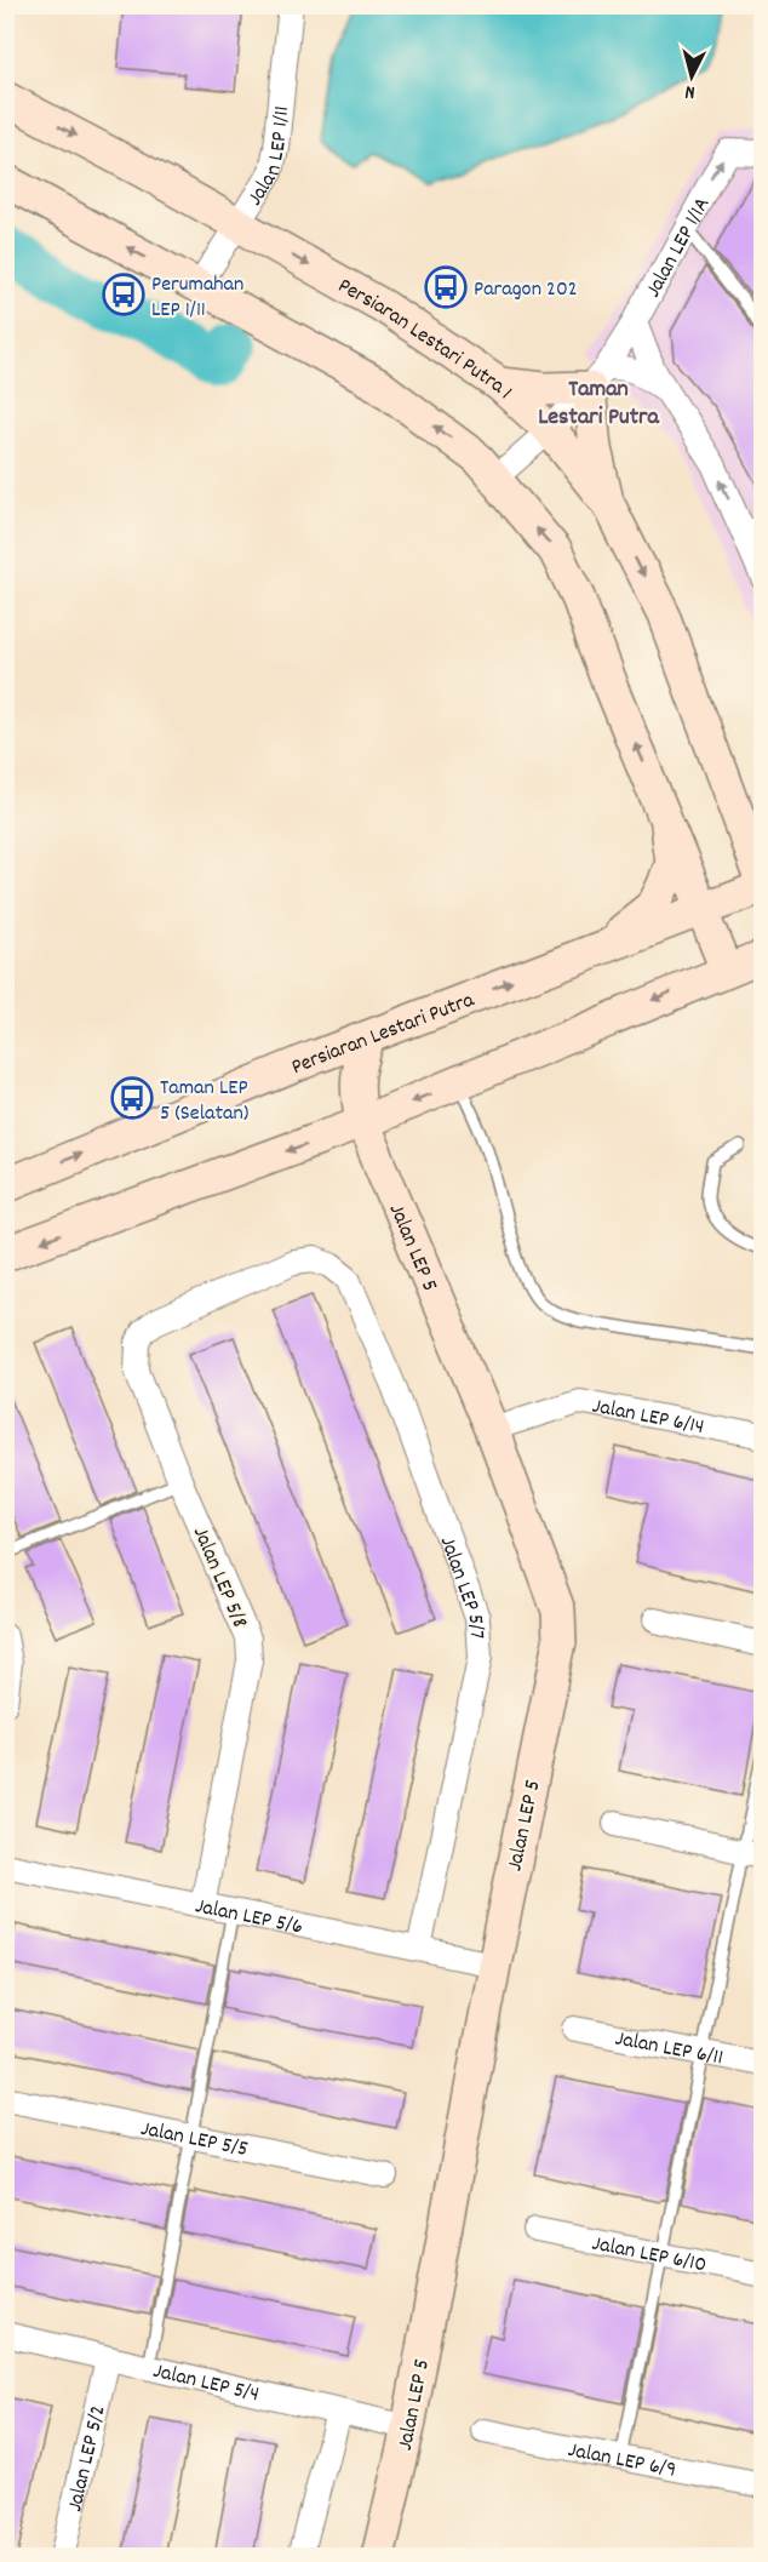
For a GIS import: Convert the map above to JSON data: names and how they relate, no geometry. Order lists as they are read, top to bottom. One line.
{"streets":{"street":["Jalan LEP 1/11","Jalan LEP 1/1A","Persiaran Lestari Putra 1","Persiaran Lestari Putra","Jalan LEP 5","Jalan LEP 6/14","Jalan LEP 5/8","Jalan LEP 5/7","Jalan LEP 5/6","Jalan LEP 6/11","Jalan LEP 5/5","Jalan LEP 6/10","Jalan LEP 5/4","Jalan LEP 5/2","Jalan LEP 6/9"]},"crossings":[["Jalan LEP 1/11","Persiaran Lestari Putra 1"],["Jalan LEP 1/1A","Persiaran Lestari Putra 1"],["Persiaran Lestari Putra 1","Persiaran Lestari Putra"],["Persiaran Lestari Putra","Jalan LEP 5"],["Jalan LEP 5","Jalan LEP 6/14"],["Jalan LEP 5","Jalan LEP 5/6"],["Jalan LEP 5","Jalan LEP 5/4"],["Jalan LEP 5/8","Jalan LEP 5/7"],["Jalan LEP 5/8","Jalan LEP 5/6"],["Jalan LEP 5/7","Jalan LEP 5/6"],["Jalan LEP 5/4","Jalan LEP 5/2"]],"districts":["Taman Lestari Putra"],"places":{"bus stop":["Paragon 202","Perumahan LEP 1/11","Taman LEP 5 (Selatan)"]},"north":"bottom"}
